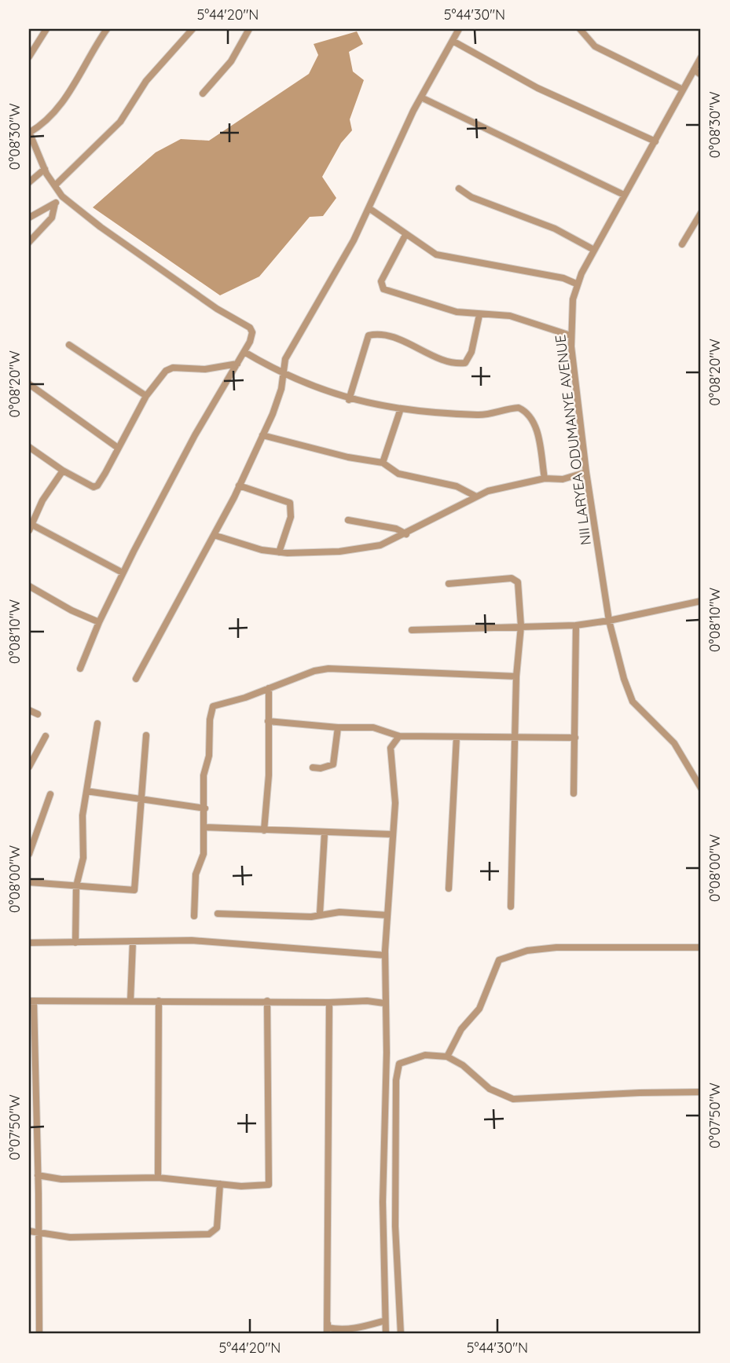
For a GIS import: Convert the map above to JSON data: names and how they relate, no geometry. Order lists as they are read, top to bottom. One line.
{"streets":{"street":["NII LARYEA ODUMANYE AVENUE"]},"coordinates":["5°44'20\"N","5°44'30\"N","0°08'30\"W","0°08'20\"W","0°08'10\"W","0°08'00\"W","0°07'50\"W"]}
